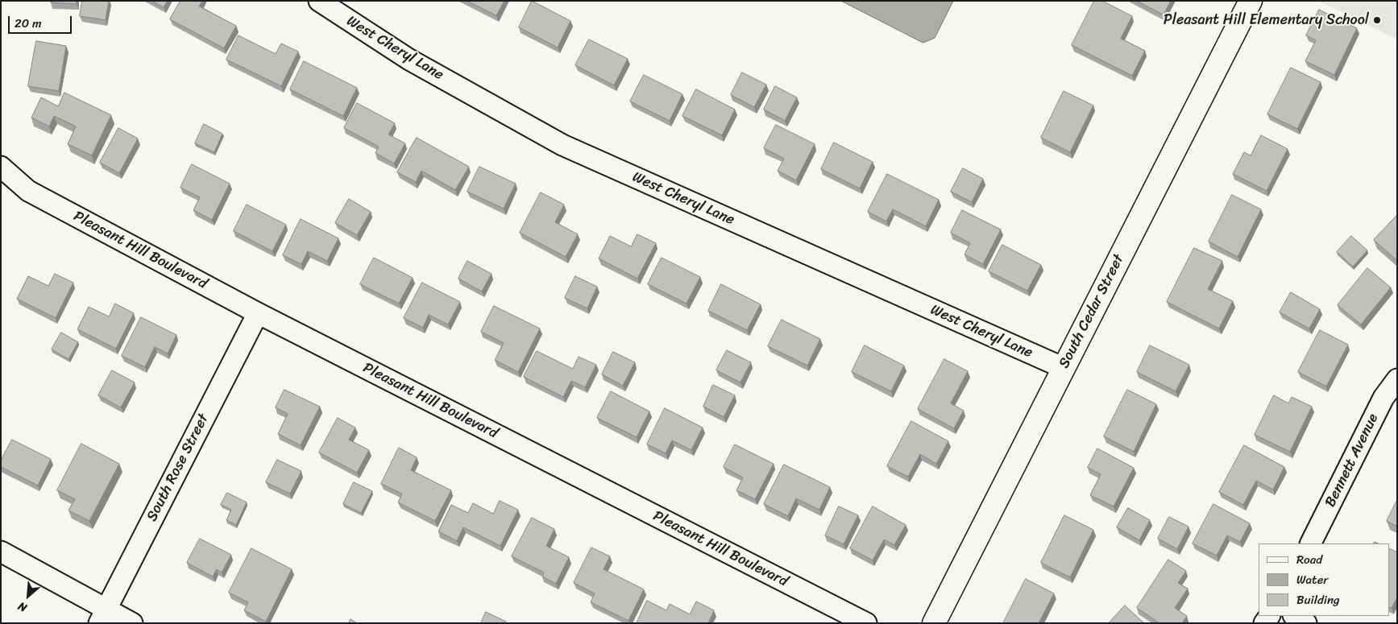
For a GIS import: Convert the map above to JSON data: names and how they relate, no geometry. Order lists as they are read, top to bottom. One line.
{"streets":{"street":["West Cheryl Lane","Pleasant Hill Boulevard","South Cedar Street","Bennett Avenue","South Rose Street"]},"crossings":[["West Cheryl Lane","South Cedar Street"],["Pleasant Hill Boulevard","South Rose Street"]],"places":["Pleasant Hill Elementary School"],"legend":["Road","Water","Building"],"scale_bar":"20 m","north":"bottom left"}
